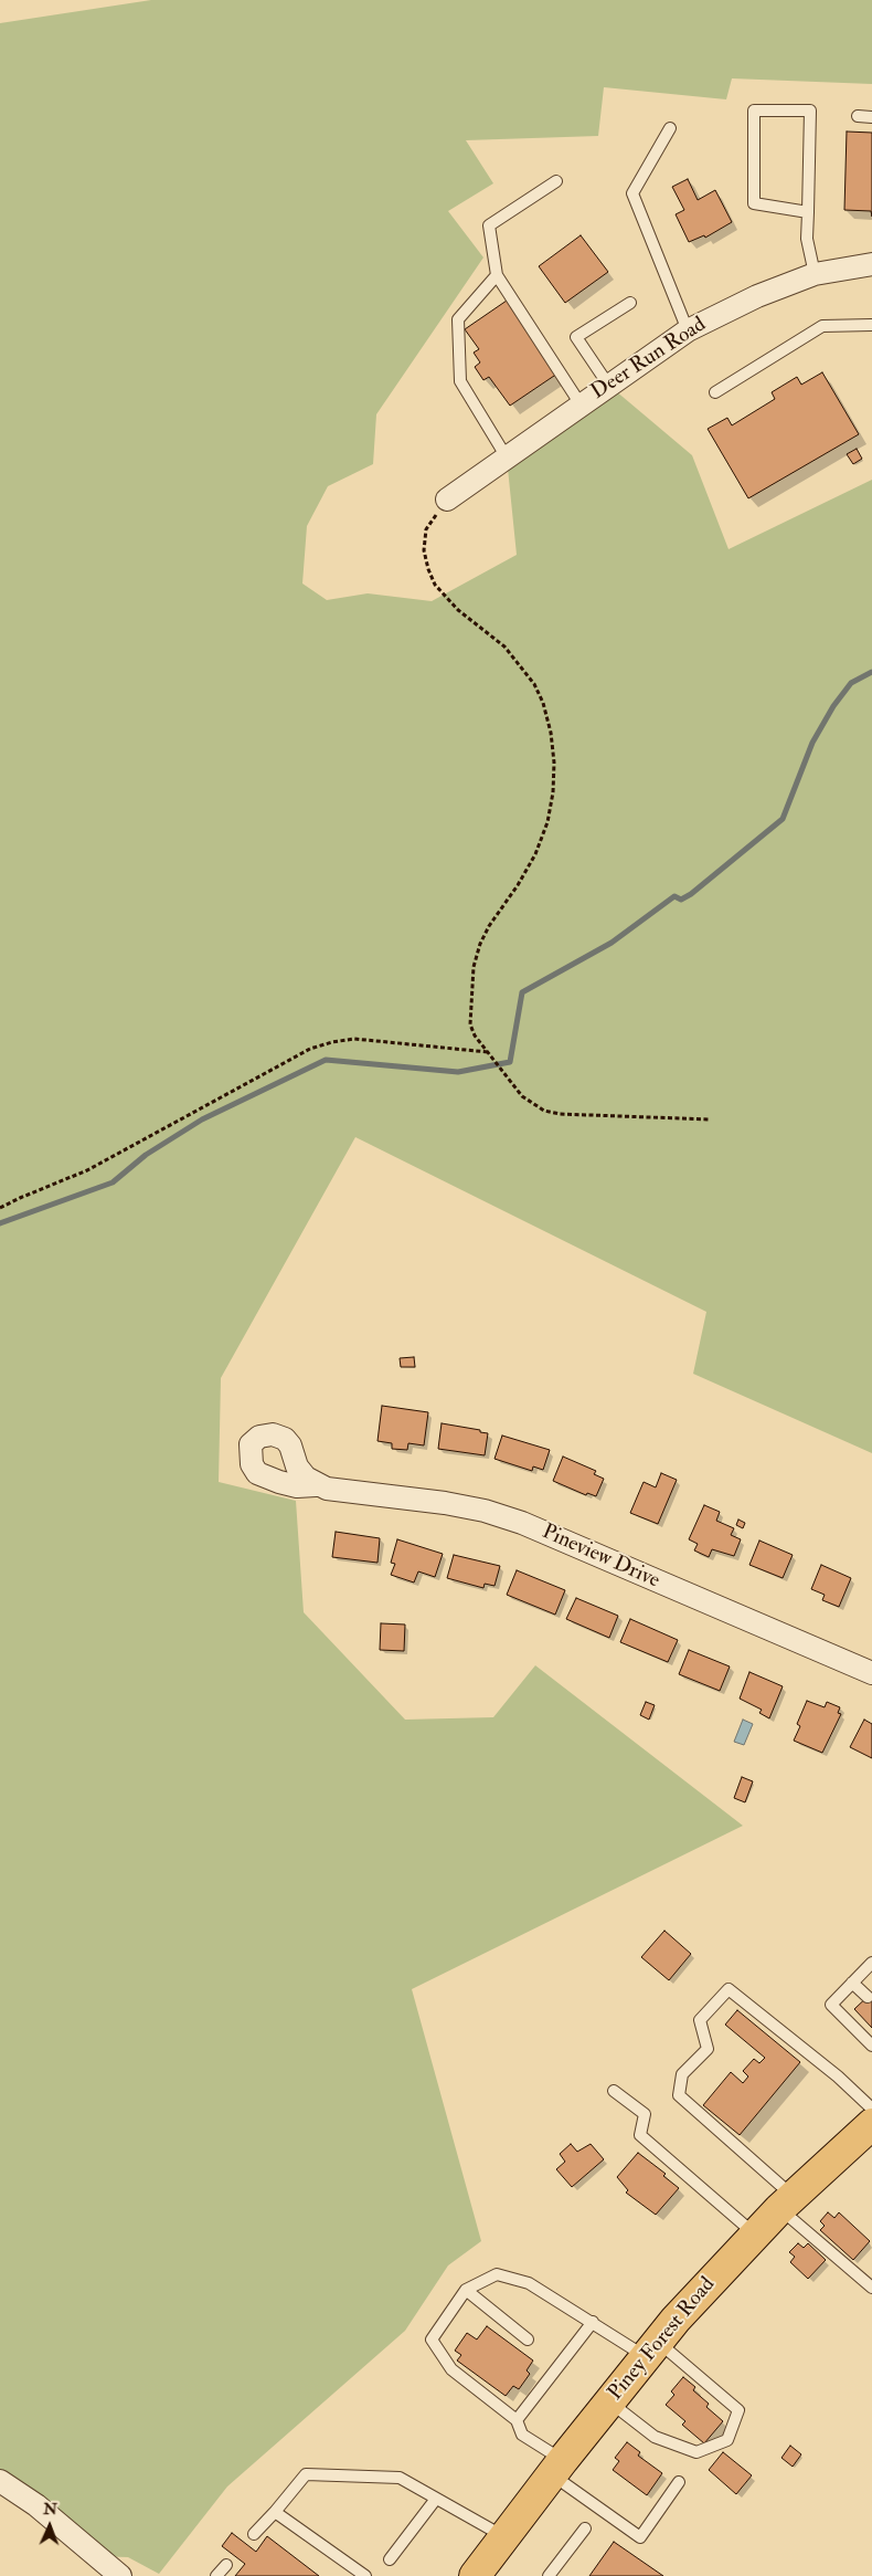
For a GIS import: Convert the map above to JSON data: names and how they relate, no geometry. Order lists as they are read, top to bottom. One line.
{"streets":{"main road":["Piney Forest Road"],"street":["Deer Run Road","Pineview Drive"]},"north":"top"}
